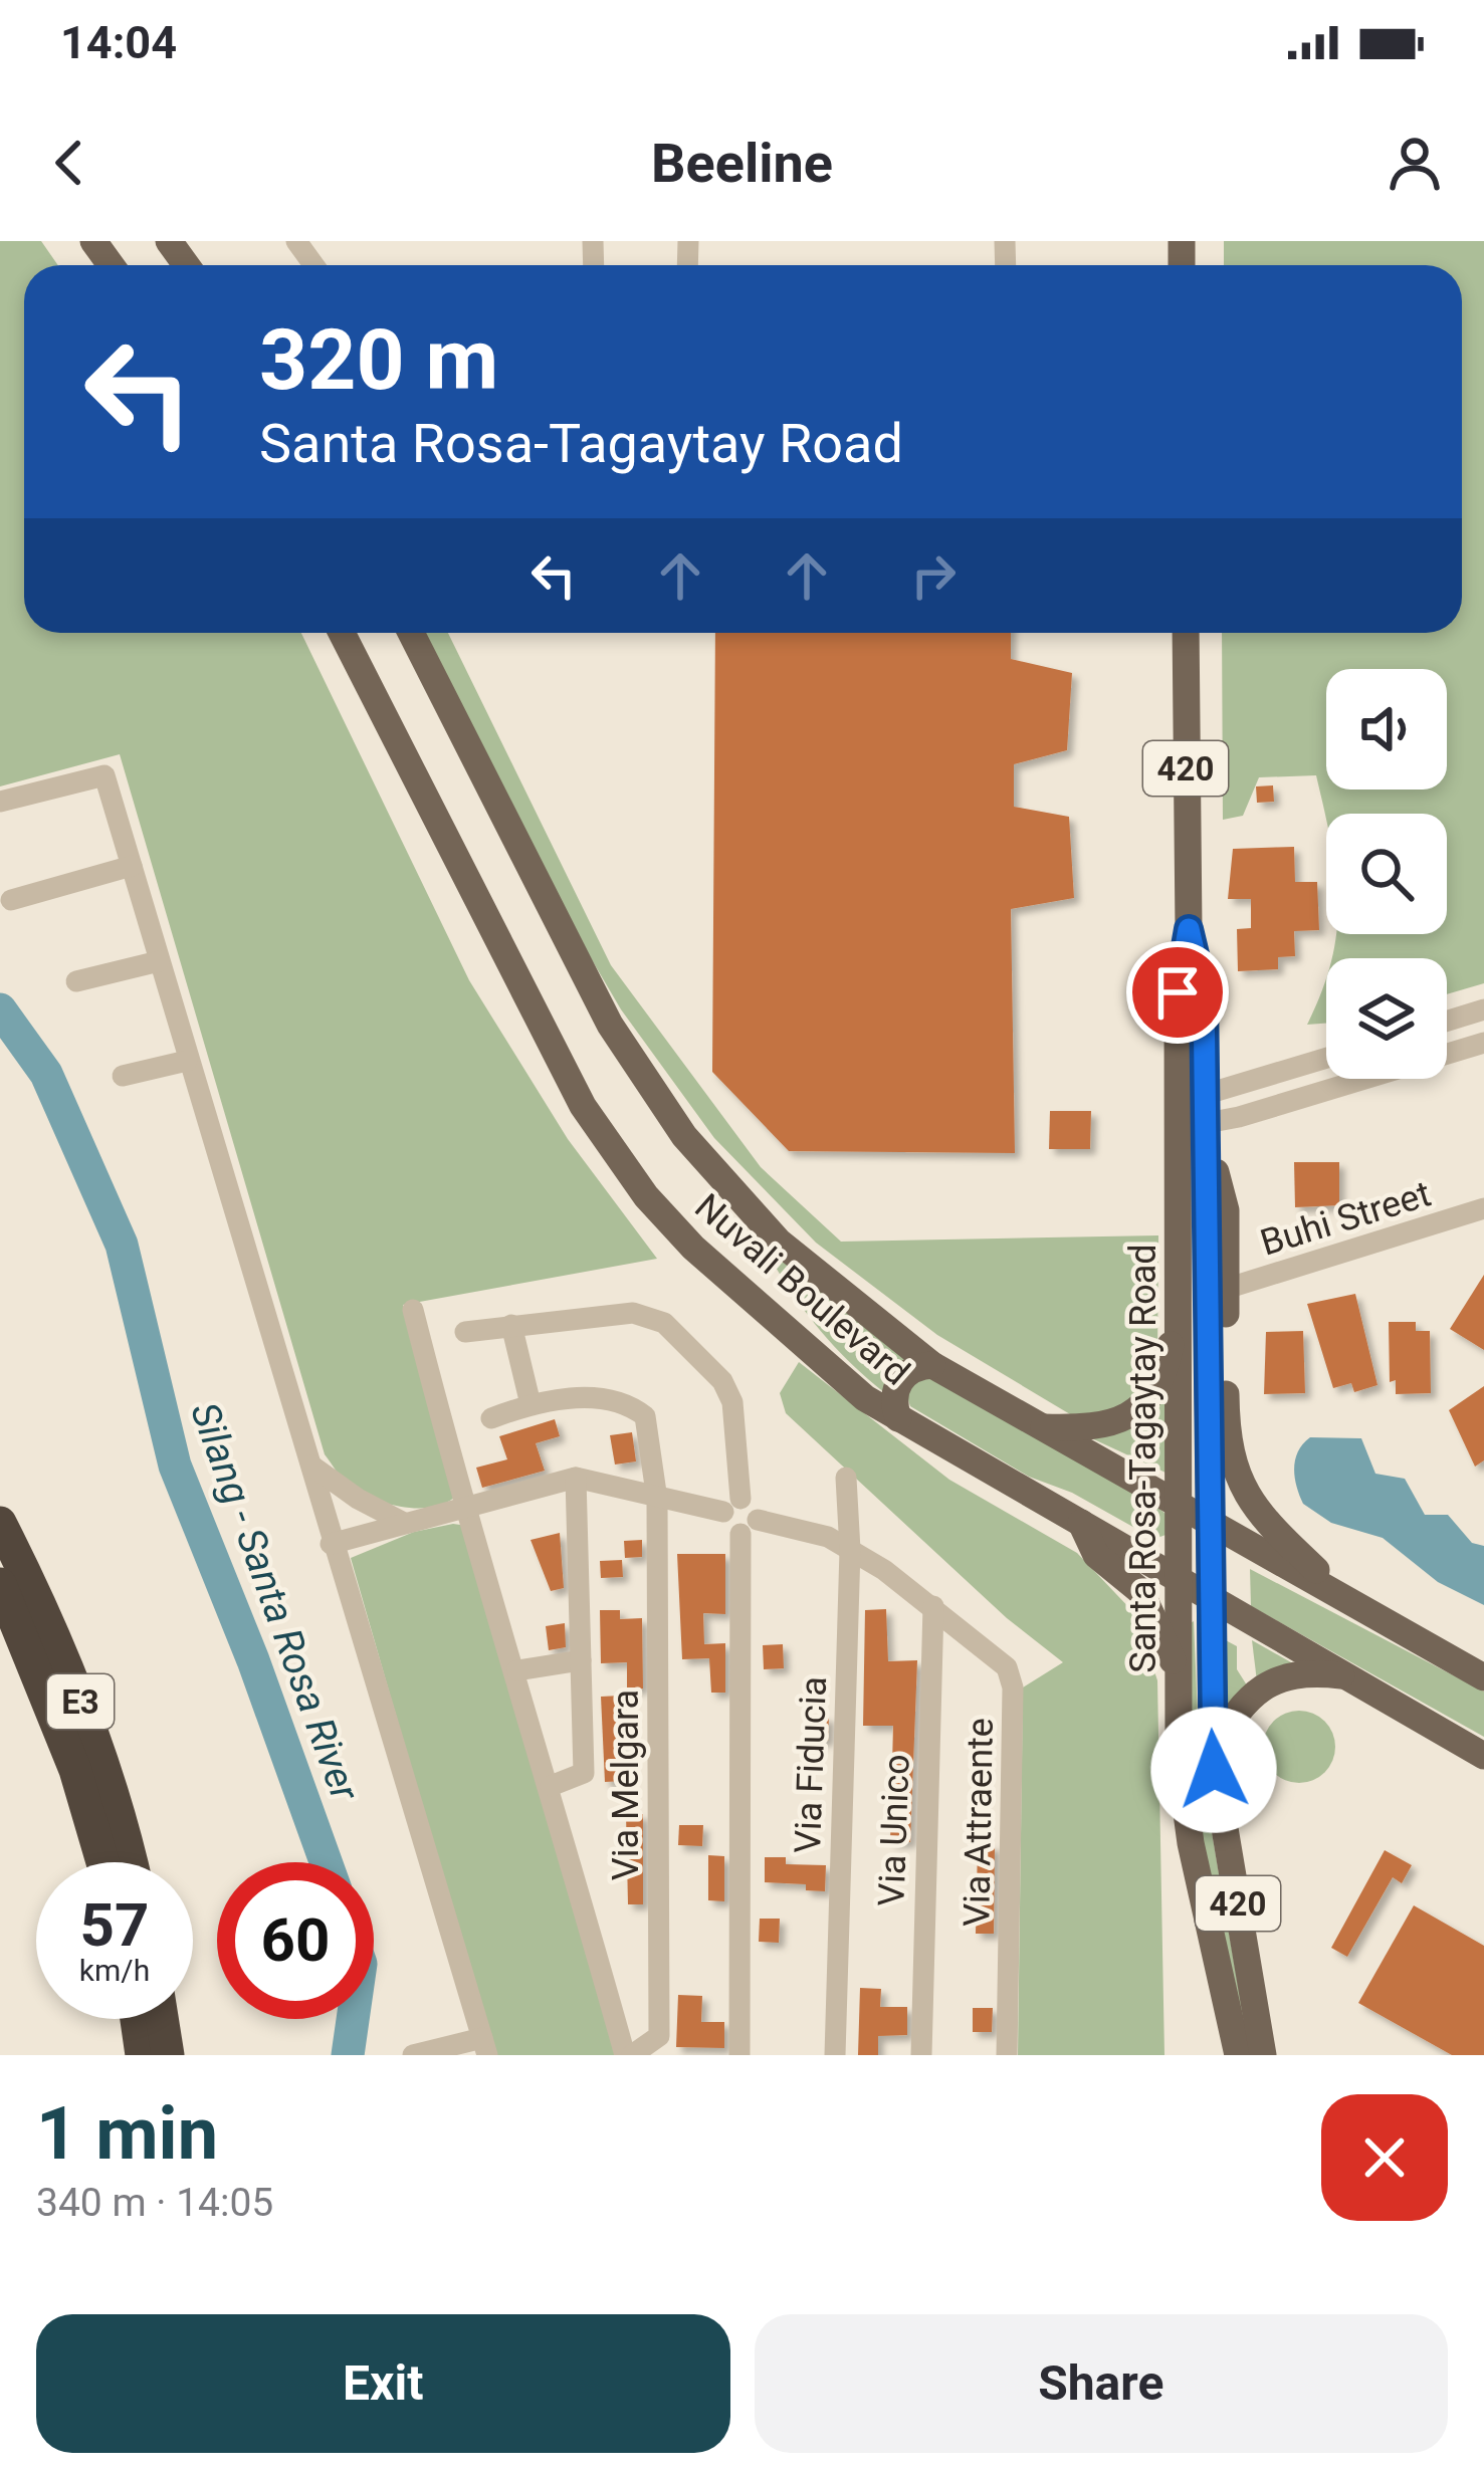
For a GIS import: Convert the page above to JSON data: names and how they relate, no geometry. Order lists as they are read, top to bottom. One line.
{"streets":{"highway":["E3"],"main road":["420","Nuvali Boulevard","Santa Rosa-Tagaytay Road"],"street":["Buhi Street","Via Fiducia","Via Melgara","Via Attraente","Via Unico"]},"crossings":[["Nuvali Boulevard","Santa Rosa-Tagaytay Road"],["Via Fiducia","Via Attraente"],["Via Attraente","Via Unico"]],"water":["Silang - Santa Rosa River"],"page":{"status":"14:04","header":"Beeline","turn":["320 m","Santa Rosa-Tagaytay Road"],"speed":"57 km/h","limit":"60","heading":["1 min","340 m · 14:05"],"buttons":["Exit","Share"]}}
